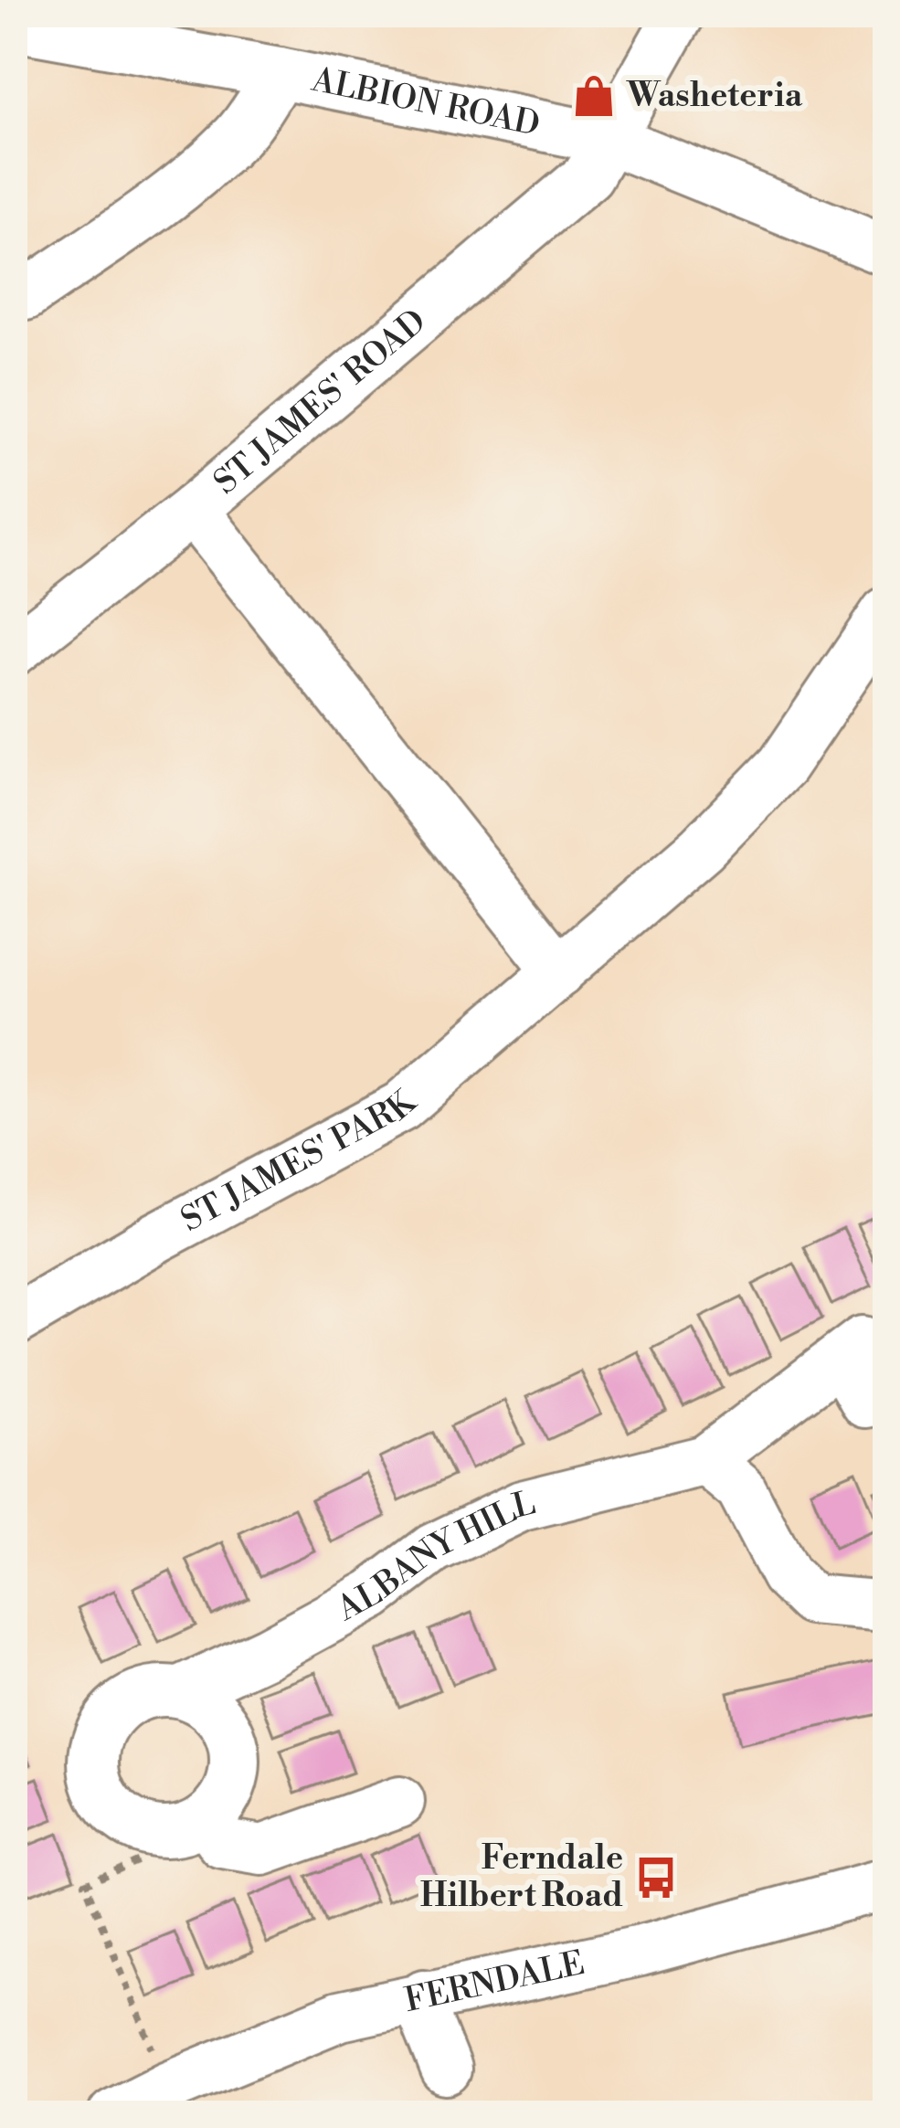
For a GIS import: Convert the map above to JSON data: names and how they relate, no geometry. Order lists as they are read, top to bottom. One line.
{"streets":{"street":["ALBION ROAD","ST JAMES' ROAD","ST JAMES' PARK","ALBANY HILL","FERNDALE"]},"crossings":[["ALBION ROAD","ST JAMES' ROAD"]],"places":{"shop":["Washeteria"],"bus stop":["Ferndale Hilbert Road"]}}
